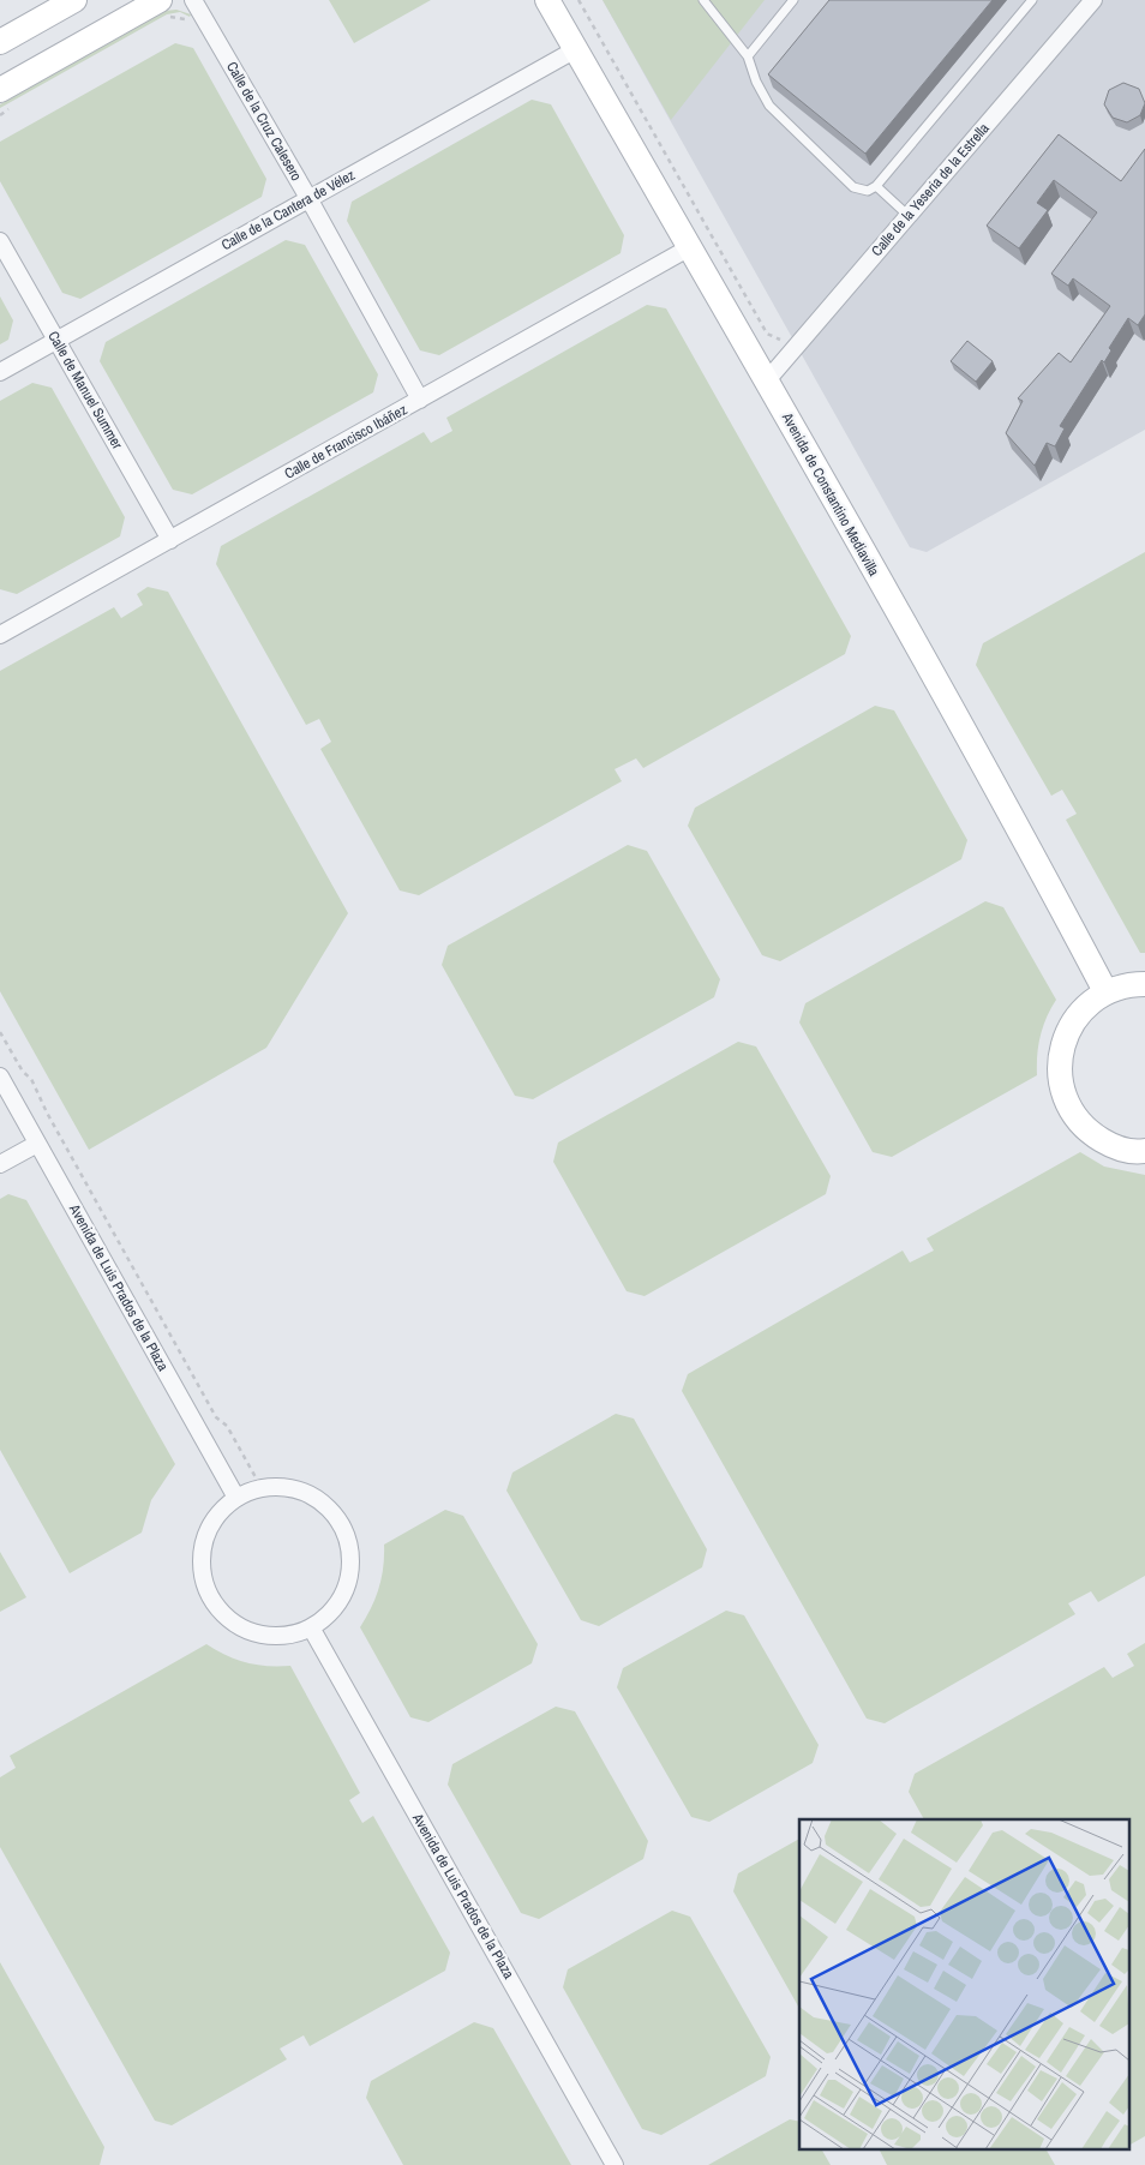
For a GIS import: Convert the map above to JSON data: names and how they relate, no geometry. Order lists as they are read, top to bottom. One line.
{"streets":{"street":["Calle de la Cruz Calesero","Calle de la Yeseria de la Estrella","Calle de la Cantera de Vélez","Calle de Manuel Summer","Calle de Francisco Ibáñez","Avenida de Constantino Mediavilla","Avenida de Luis Prados de la Plaza"]},"crossings":[["Calle de la Cruz Calesero","Calle de la Cantera de Vélez"],["Calle de la Cruz Calesero","Calle de Francisco Ibáñez"],["Calle de la Yeseria de la Estrella","Avenida de Constantino Mediavilla"],["Calle de la Cantera de Vélez","Calle de Manuel Summer"],["Calle de la Cantera de Vélez","Avenida de Constantino Mediavilla"],["Calle de Manuel Summer","Calle de Francisco Ibáñez"],["Calle de Francisco Ibáñez","Avenida de Constantino Mediavilla"]]}
